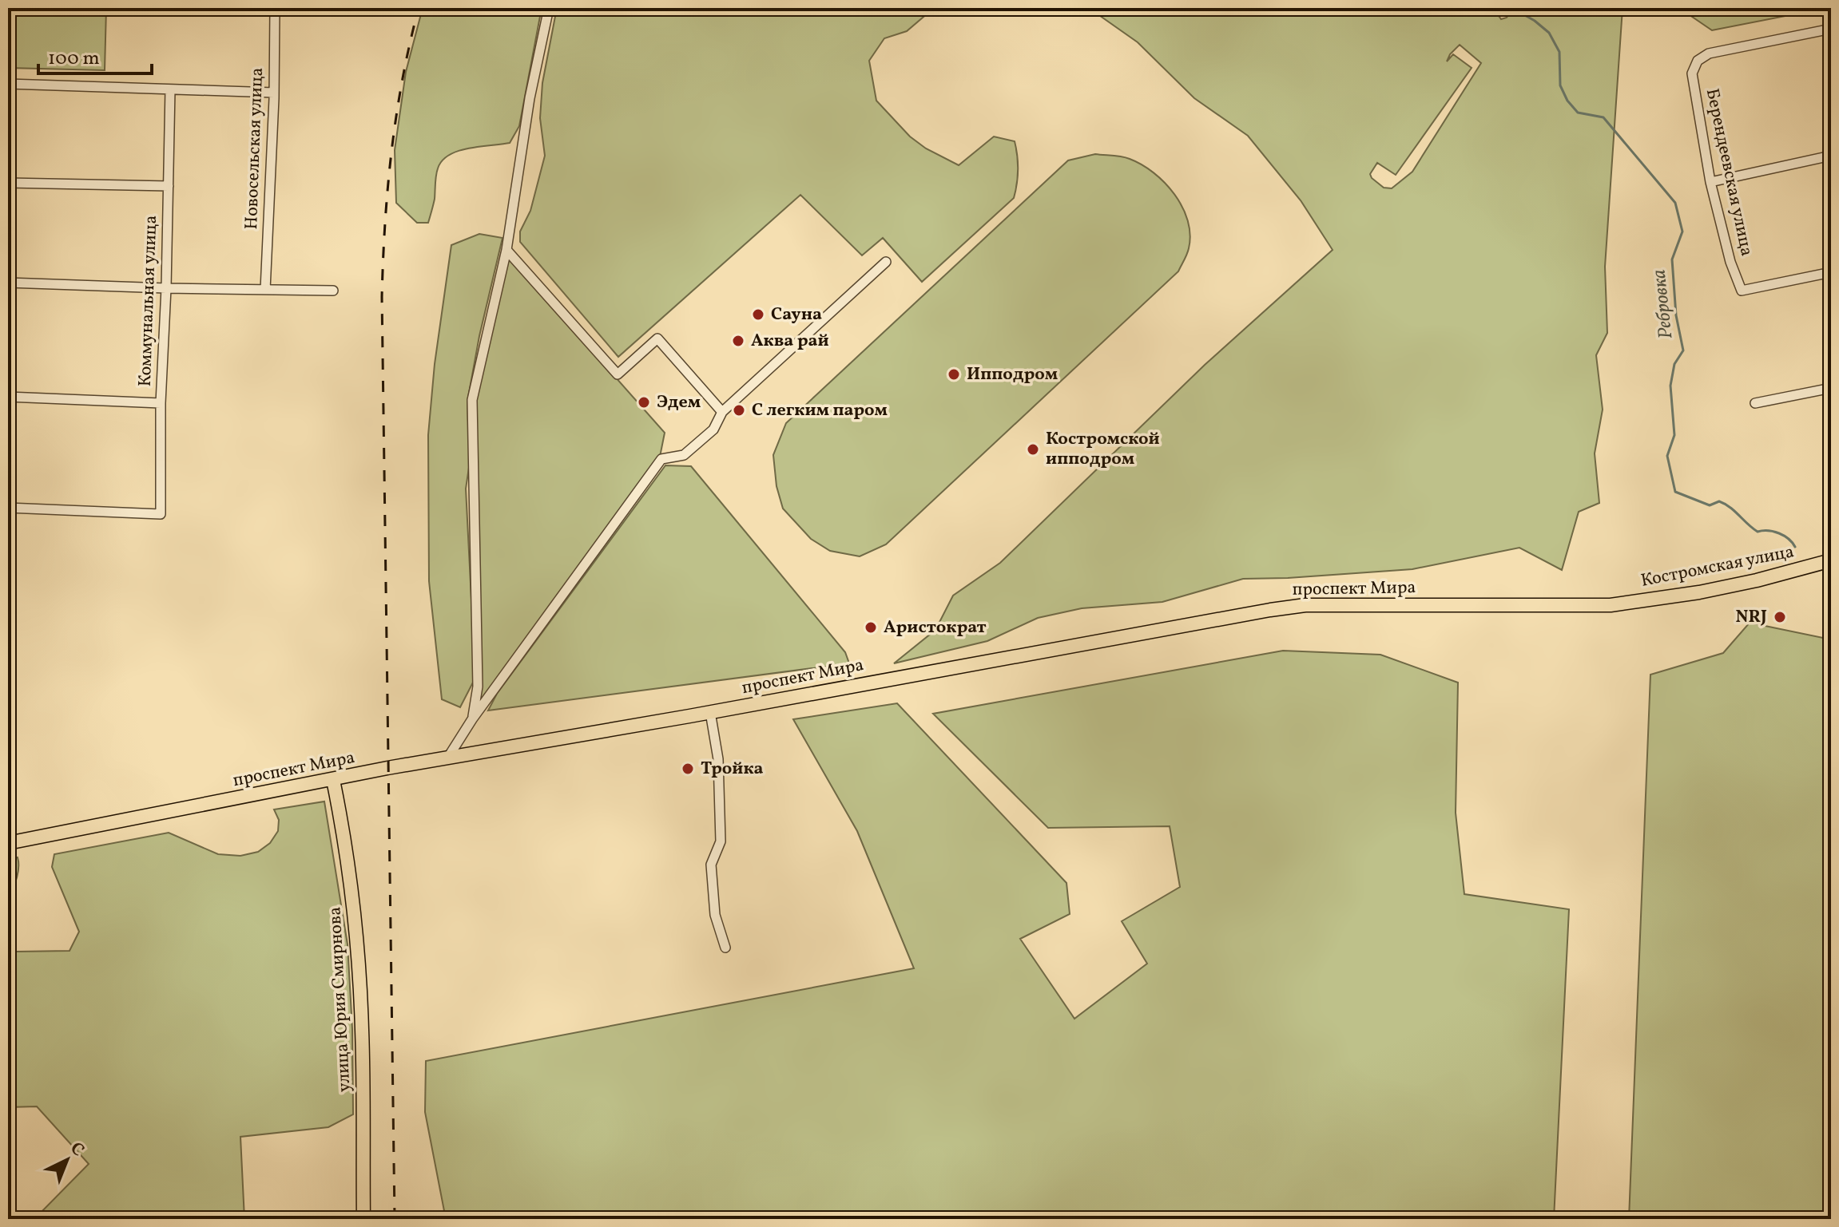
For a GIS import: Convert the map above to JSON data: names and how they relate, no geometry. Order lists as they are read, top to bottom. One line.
{"streets":{"main road":["Костромская улица","проспект Мира","улица Юрия Смирнова"],"street":["Новосельская улица","Берендеевская улица","Коммунальная улица"]},"crossings":[["Костромская улица","проспект Мира"],["проспект Мира","улица Юрия Смирнова"]],"water":["Ребровка"],"places":["Сауна","Аква рай","Ипподром","Эдем","С легким паром","Костромской ипподром","NRJ","Аристократ","Тройка"],"scale_bar":"100 m","north":"top right"}
